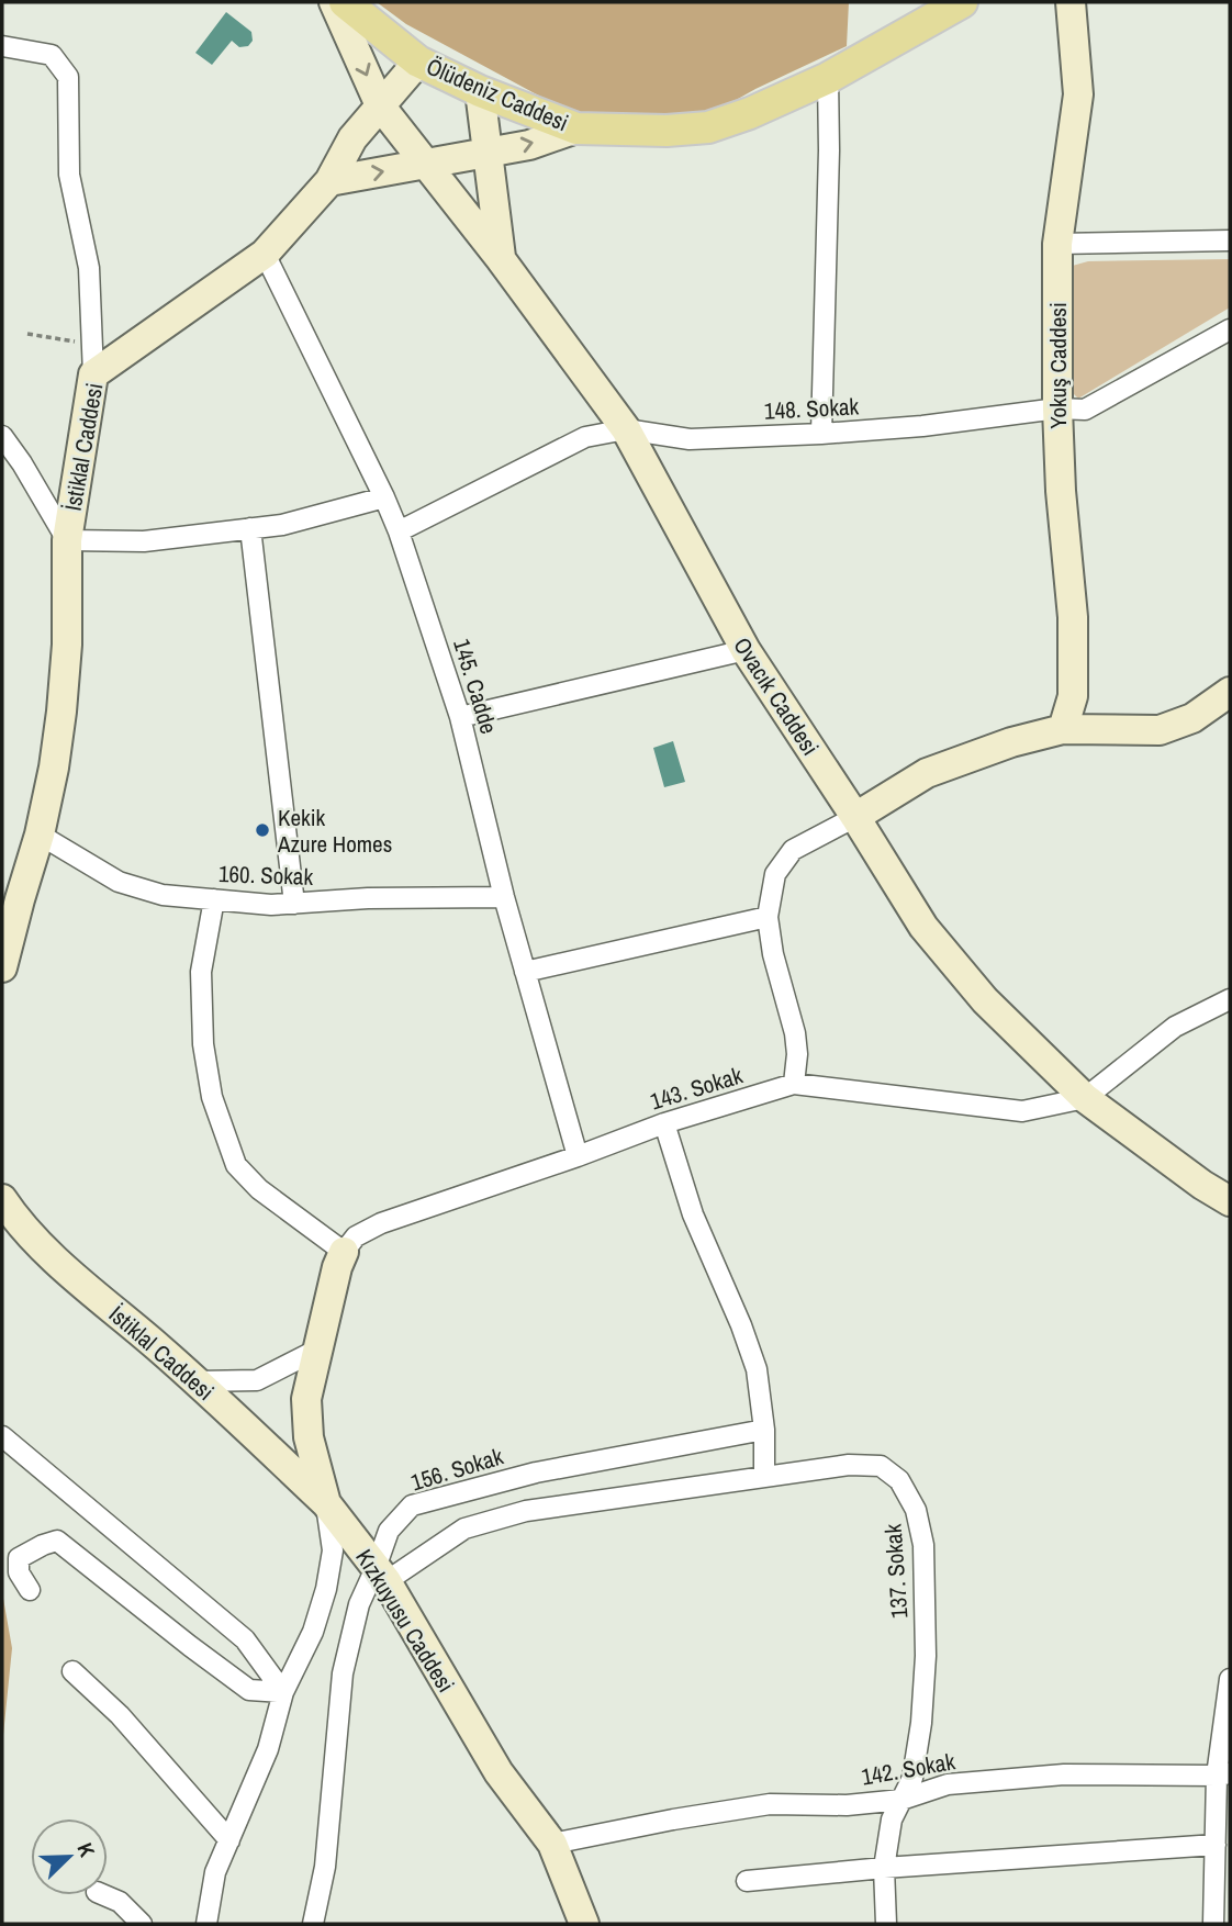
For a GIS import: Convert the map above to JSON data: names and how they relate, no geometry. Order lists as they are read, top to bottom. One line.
{"streets":{"main road":["Ölüdeniz Caddesi"],"street":["Yokuş Caddesi","148. Sokak","İstiklal Caddesi","145. Cadde","Ovacık Caddesi","160. Sokak","143. Sokak","156. Sokak","137. Sokak","Kızkuyusu Caddesi","142. Sokak"]},"crossings":[["Ölüdeniz Caddesi","İstiklal Caddesi"],["Ölüdeniz Caddesi","Ovacık Caddesi"],["Yokuş Caddesi","148. Sokak"],["148. Sokak","145. Cadde"],["148. Sokak","Ovacık Caddesi"],["İstiklal Caddesi","145. Cadde"],["İstiklal Caddesi","160. Sokak"],["İstiklal Caddesi","Kızkuyusu Caddesi"],["145. Cadde","160. Sokak"],["145. Cadde","143. Sokak"],["Ovacık Caddesi","143. Sokak"],["143. Sokak","Kızkuyusu Caddesi"],["156. Sokak","Kızkuyusu Caddesi"],["137. Sokak","142. Sokak"],["Kızkuyusu Caddesi","142. Sokak"]],"places":["Kekik Azure Homes"],"north":"top right"}
